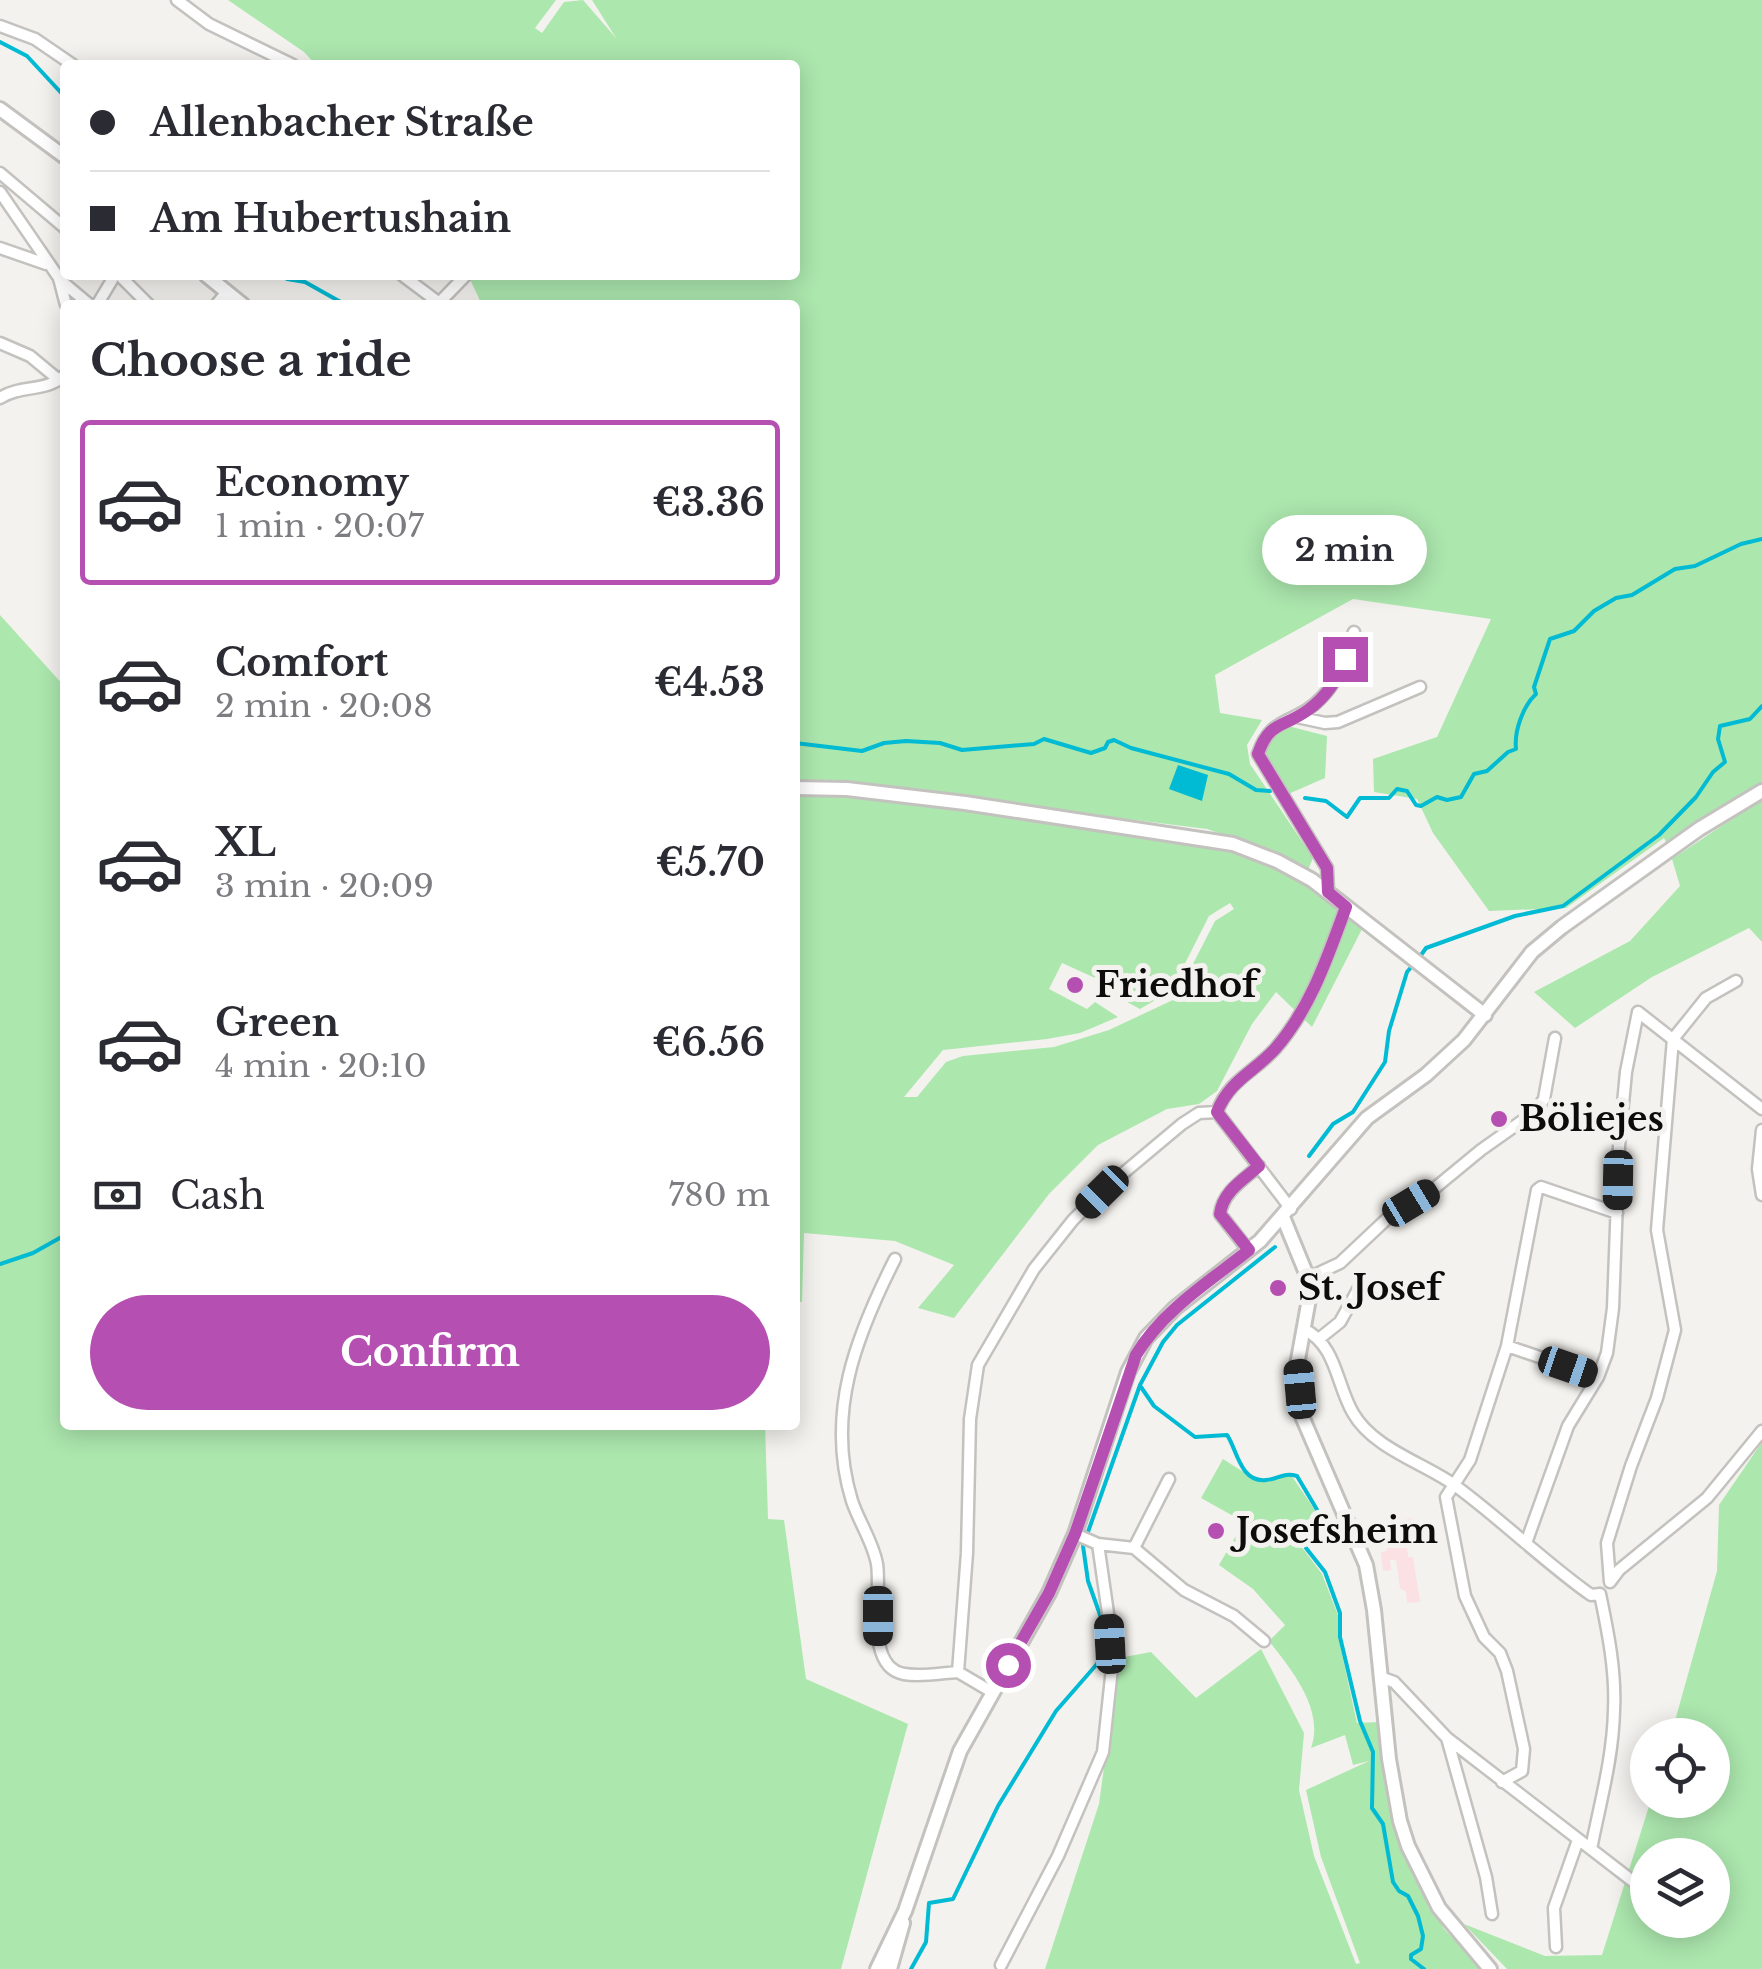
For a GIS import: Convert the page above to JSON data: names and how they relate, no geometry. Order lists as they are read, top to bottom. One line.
{"places":["Friedhof","Böliejes","St. Josef","Josefsheim"],"page":{"banner":["Allenbacher Straße","Am Hubertushain"],"heading":"Choose a ride","list":[{"name":"Economy","note":"1 min · 20:07","value":"€3.36"},{"name":"Comfort","note":"2 min · 20:08","value":"€4.53"},{"name":"XL","note":"3 min · 20:09","value":"€5.70"},{"name":"Green","note":"4 min · 20:10","value":"€6.56"}],"bubble":"2 min","pay":["Cash","780 m"],"buttons":"Confirm"}}
